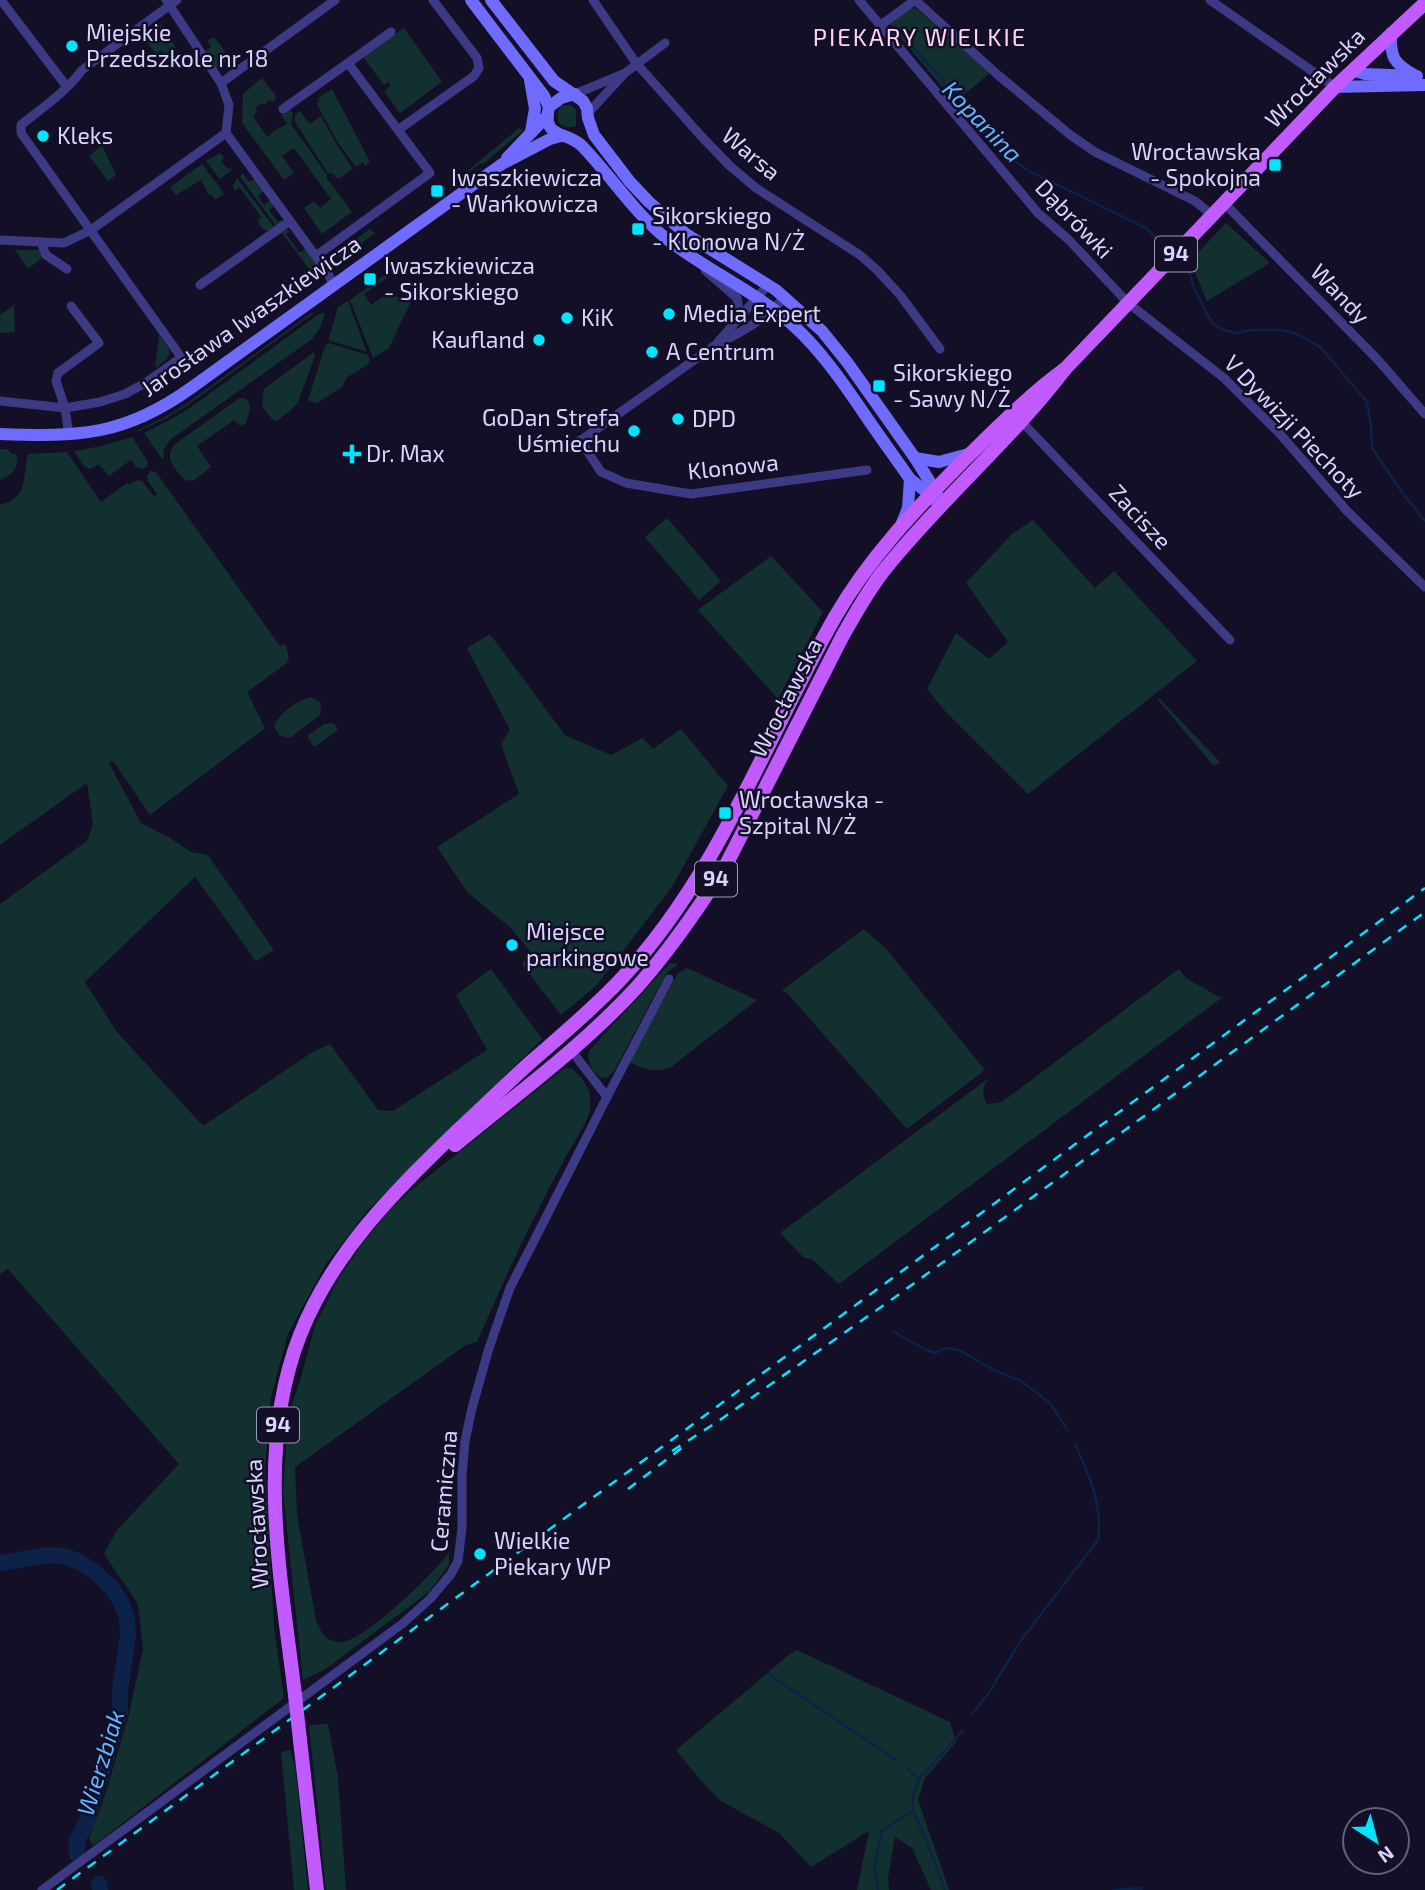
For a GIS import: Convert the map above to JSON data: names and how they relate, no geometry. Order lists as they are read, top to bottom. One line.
{"streets":{"main road":["Wrocławska","94"],"street":["Warsa","Dąbrówki","Wandy","Jarosława Iwaszkiewicza","V Dywizji Piechoty","Klonowa","Zacisze","Ceramiczna"]},"crossings":[["Wrocławska","Dąbrówki"],["Wrocławska","Wandy"],["Wrocławska","V Dywizji Piechoty"],["Wrocławska","Zacisze"],["Dąbrówki","V Dywizji Piechoty"]],"districts":["PIEKARY WIELKIE"],"water":["Kopanina","Wierzbiak"],"places":{"other":["Miejskie Przedszkole nr 18","Kleks","Media Expert","KiK","Kaufland","A Centrum","DPD","GoDan Strefa Uśmiechu","Miejsce parkingowe","Wielkie Piekary WP"],"transit":["Wrocławska - Spokojna","Iwaszkiewicza - Wańkowicza","Sikorskiego - Klonowa N/Ż","Iwaszkiewicza - Sikorskiego","Sikorskiego - Sawy N/Ż","Wrocławska - Szpital N/Ż"],"health":["Dr. Max"]},"north":"bottom right"}
